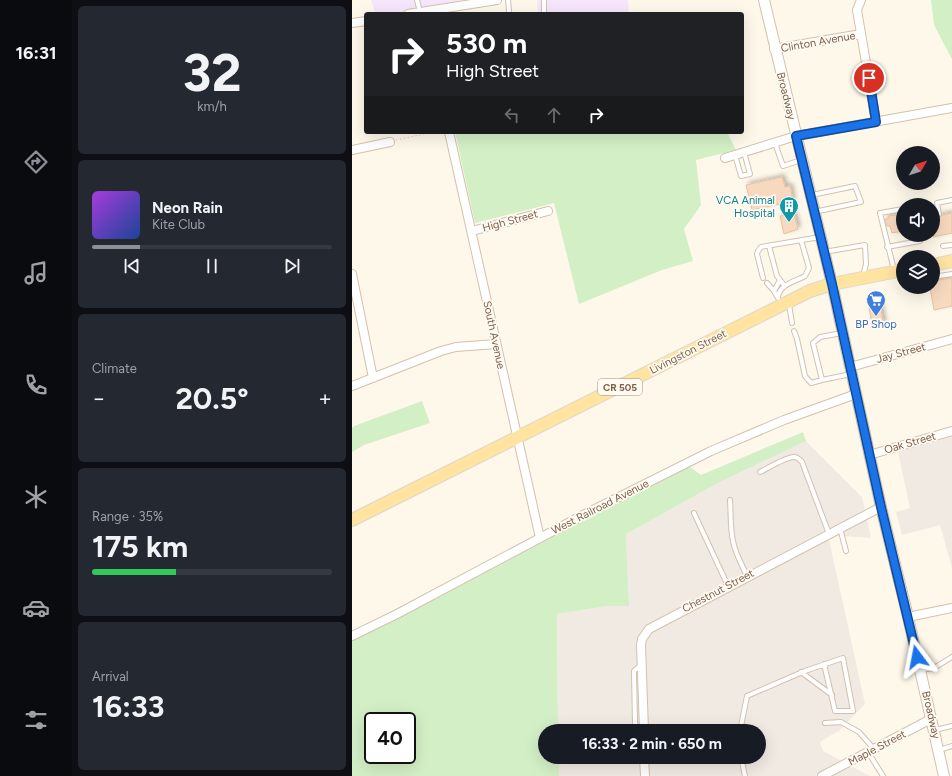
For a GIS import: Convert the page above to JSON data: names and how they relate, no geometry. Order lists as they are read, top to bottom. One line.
{"streets":{"main road":["Livingston Street","CR 505"],"street":["Clinton Avenue","Broadway","High Street","South Avenue","Jay Street","Oak Street","West Railroad Avenue","Chestnut Street","Maple Street"]},"crossings":[["Clinton Avenue","Broadway"],["Broadway","Livingston Street"],["Broadway","Jay Street"],["Broadway","Oak Street"],["Broadway","West Railroad Avenue"],["Broadway","Chestnut Street"],["Broadway","Maple Street"],["High Street","South Avenue"],["South Avenue","Livingston Street"],["South Avenue","West Railroad Avenue"]],"places":{"building":["VCA Animal Hospital"],"supermarket":["BP Shop"]},"north":"top right","page":{"tabs":"16:31","tile":[["32","km/h"],"Climate",["Range · 35%","175 km"],["Arrival","16:33"]],"turn":["530 m","High Street"],"song":["Neon Rain","Kite Club"],"heat":["−","20.5°","+"],"limit":"40","trip":"16:33 · 2 min · 650 m"}}
